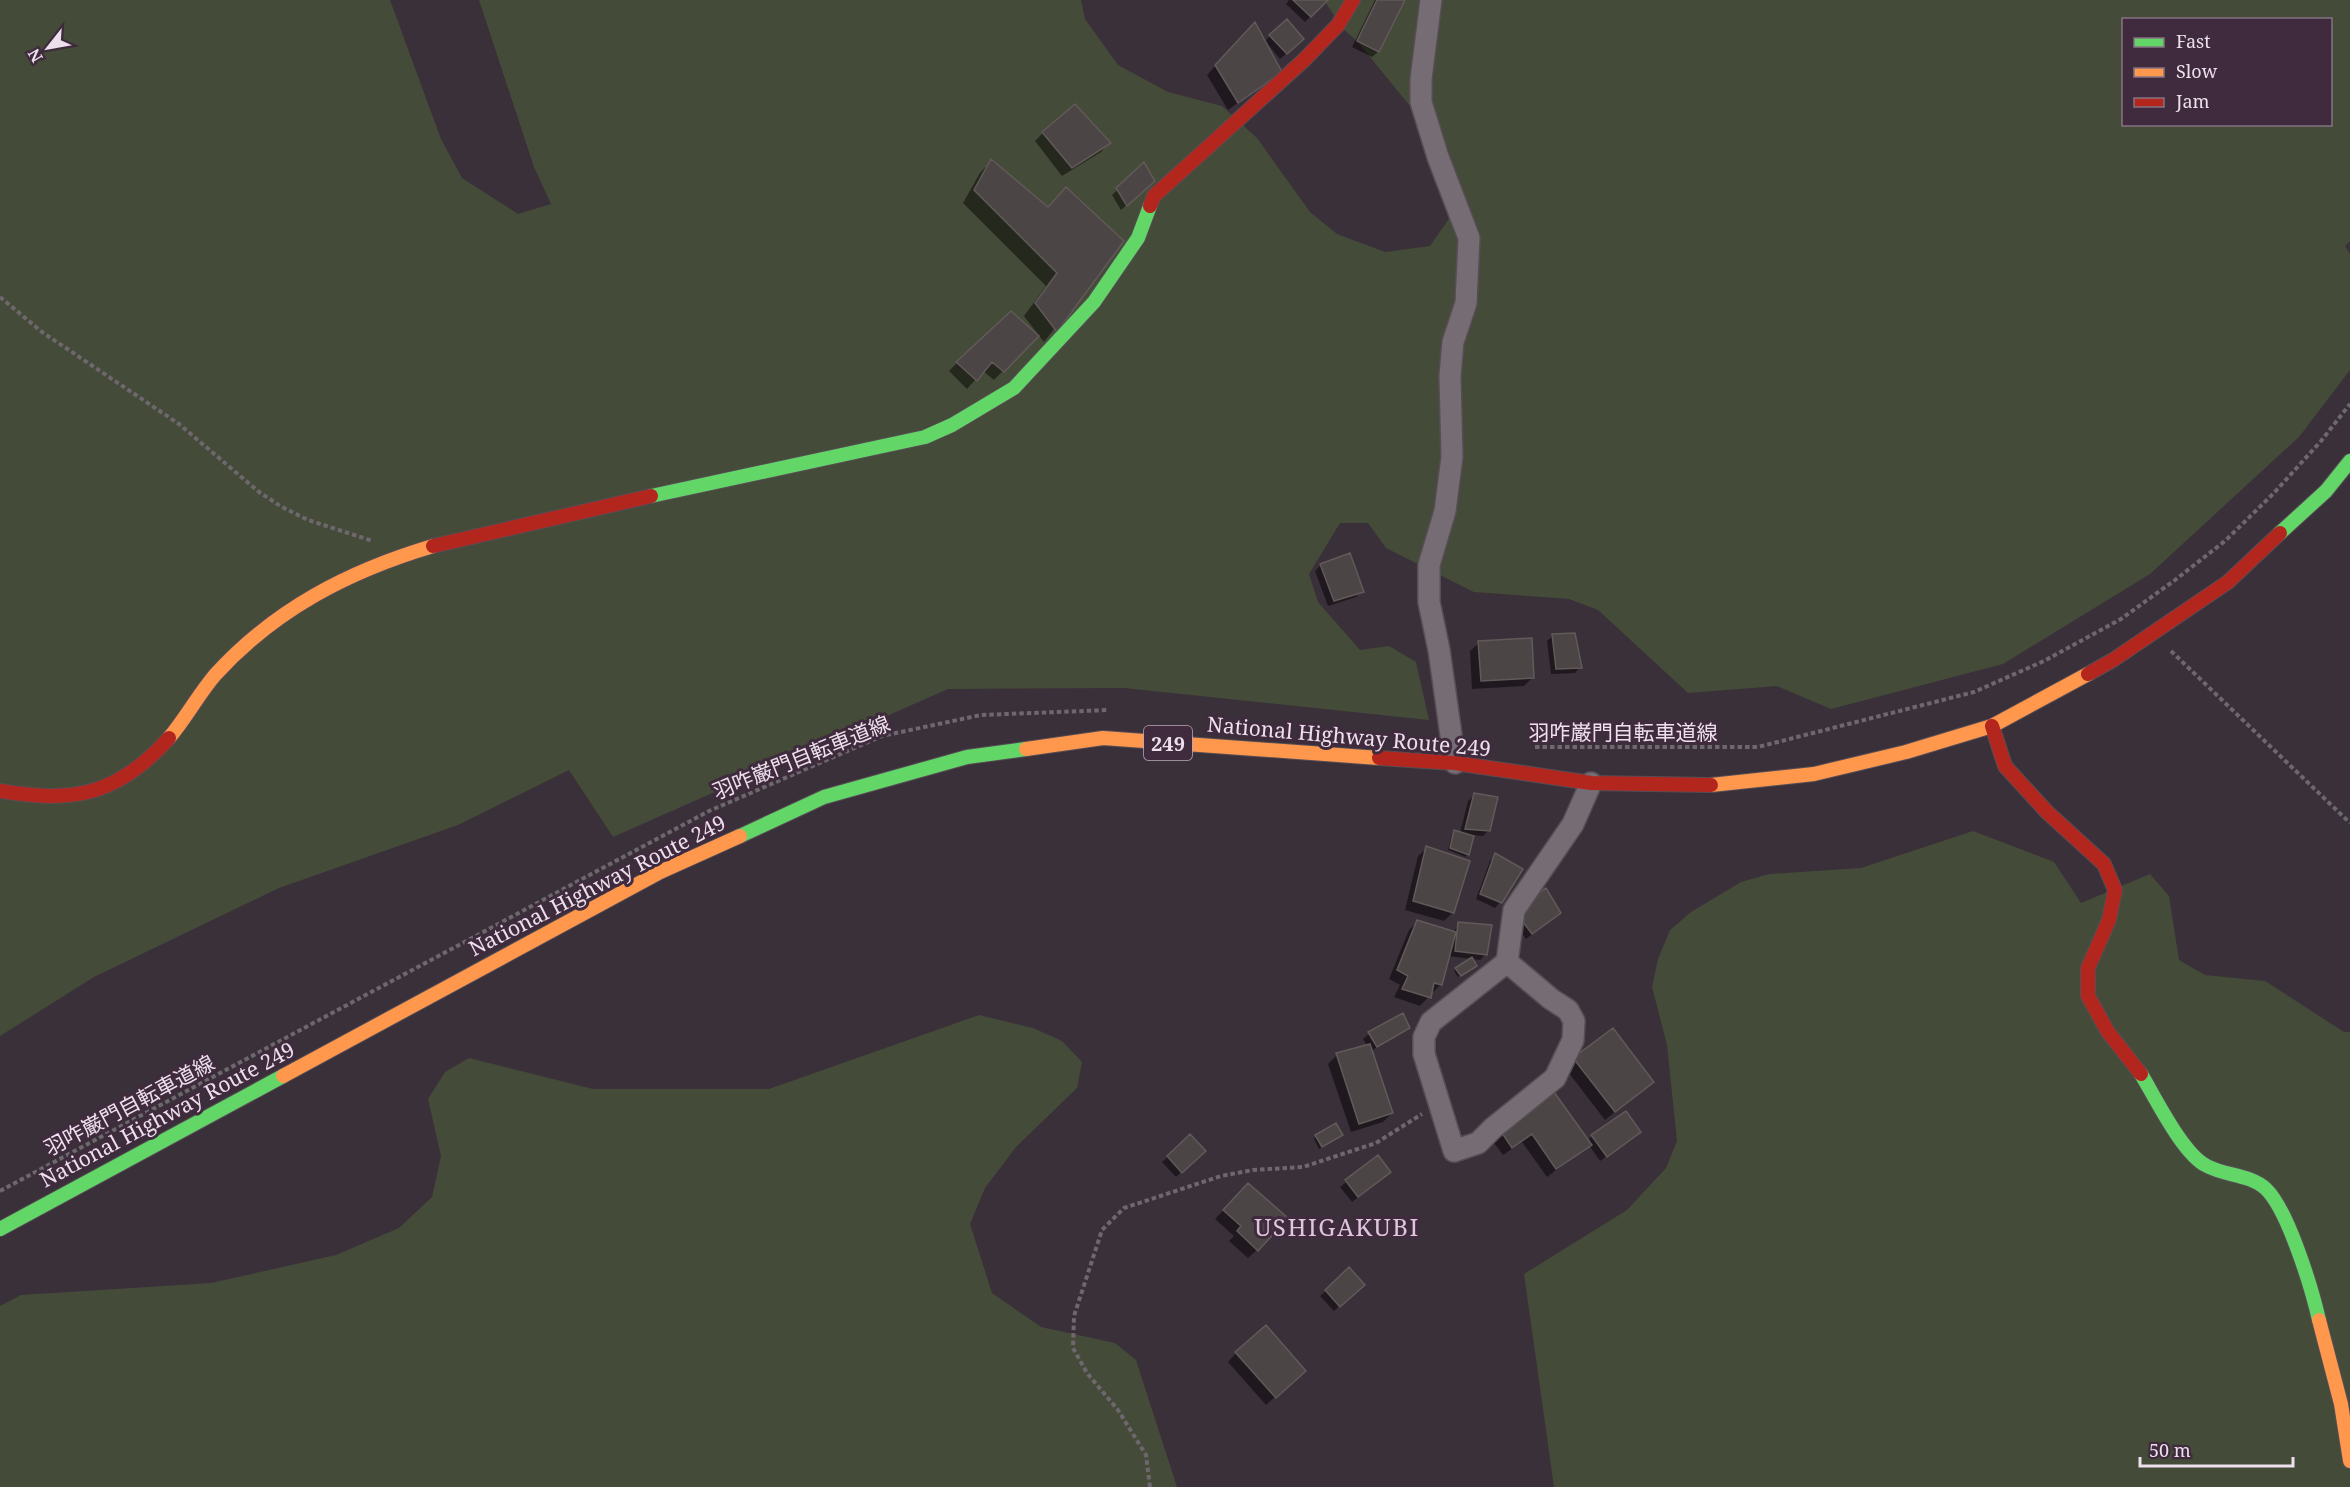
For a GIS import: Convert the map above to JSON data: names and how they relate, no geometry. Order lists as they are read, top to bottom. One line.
{"streets":{"main road":["National Highway Route 249","249"],"path":["羽咋巌門自転車道線"]},"districts":["USHIGAKUBI"],"legend":["Fast","Slow","Jam"],"scale_bar":"50 m","north":"bottom left"}
